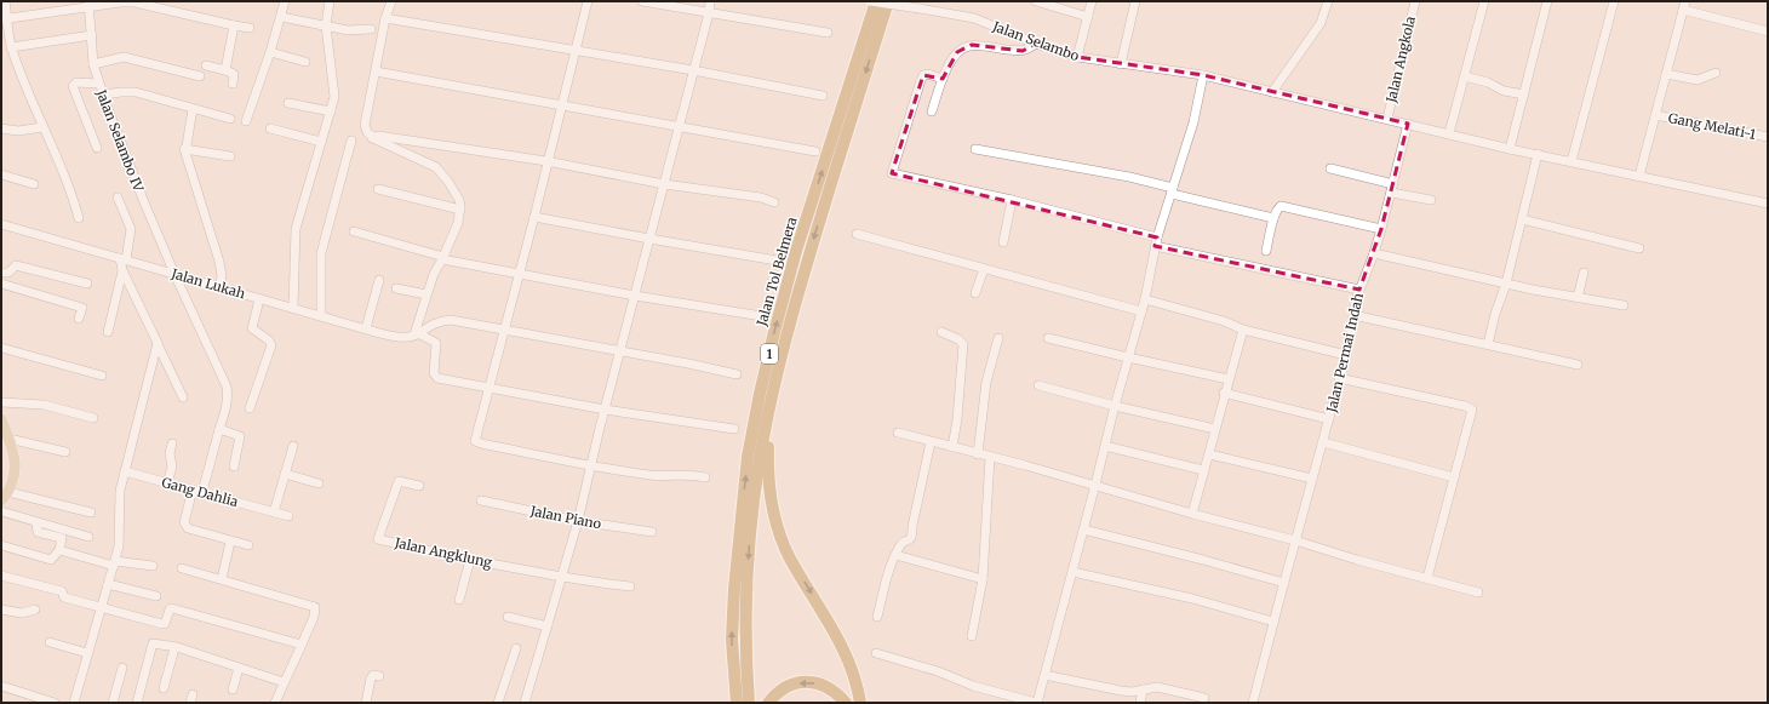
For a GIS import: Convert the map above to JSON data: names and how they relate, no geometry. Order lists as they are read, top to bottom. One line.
{"streets":{"highway":["Jalan Tol Belmera","1"],"street":["Jalan Selambo","Jalan Angkola","Gang Melati-1","Jalan Selambo IV","Jalan Lukah","Jalan Permai Indah","Gang Dahlia","Jalan Piano","Jalan Angklung"]},"crossings":[["Jalan Selambo","Jalan Angkola"],["Jalan Selambo","Jalan Permai Indah"],["Jalan Selambo IV","Jalan Lukah"],["Jalan Selambo IV","Gang Dahlia"]]}
